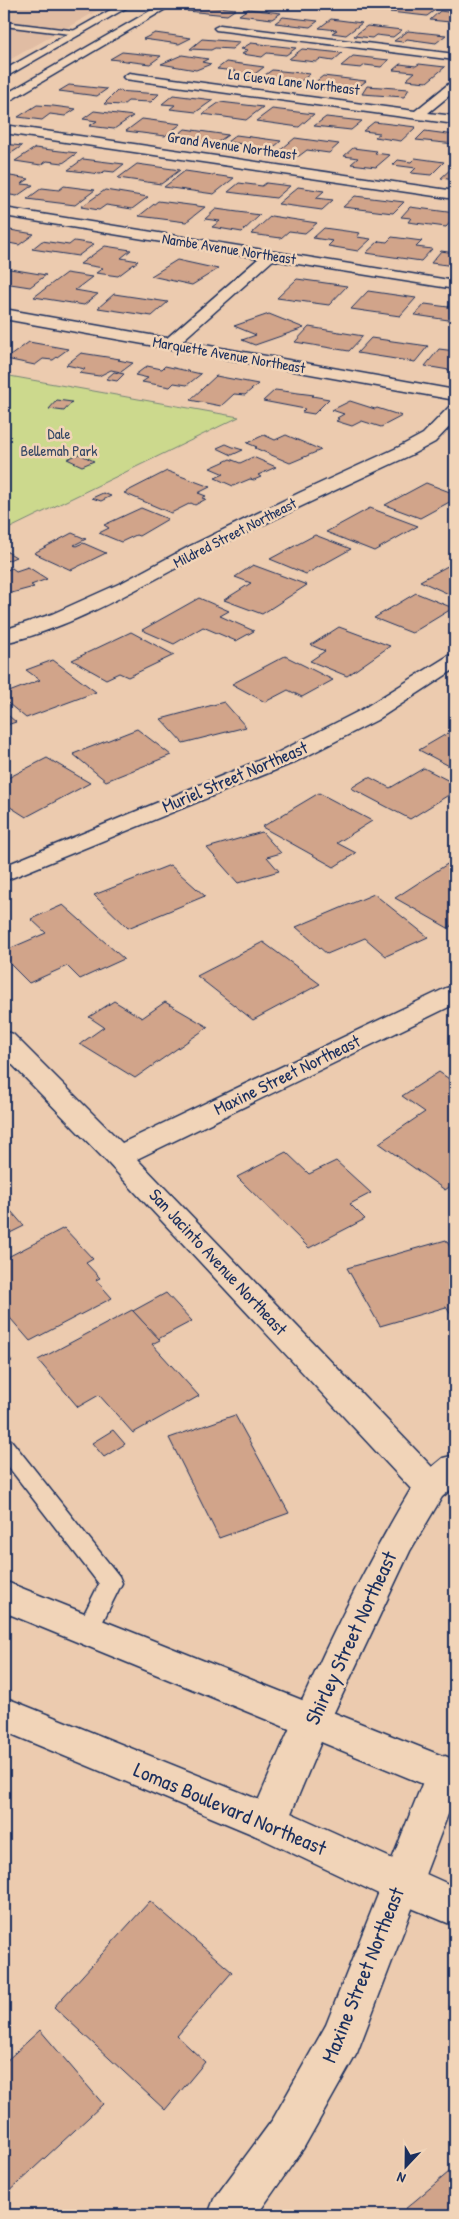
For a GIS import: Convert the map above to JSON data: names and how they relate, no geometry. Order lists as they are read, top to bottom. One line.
{"streets":{"street":["La Cueva Lane Northeast","Grand Avenue Northeast","Nambe Avenue Northeast","Marquette Avenue Northeast","Mildred Street Northeast","Muriel Street Northeast","Maxine Street Northeast","San Jacinto Avenue Northeast","Shirley Street Northeast","Lomas Boulevard Northeast"]},"crossings":[["Maxine Street Northeast","San Jacinto Avenue Northeast"],["Maxine Street Northeast","Lomas Boulevard Northeast"],["San Jacinto Avenue Northeast","Shirley Street Northeast"],["Shirley Street Northeast","Lomas Boulevard Northeast"]],"parks":["Dale Bellemah Park"],"north":"bottom"}
